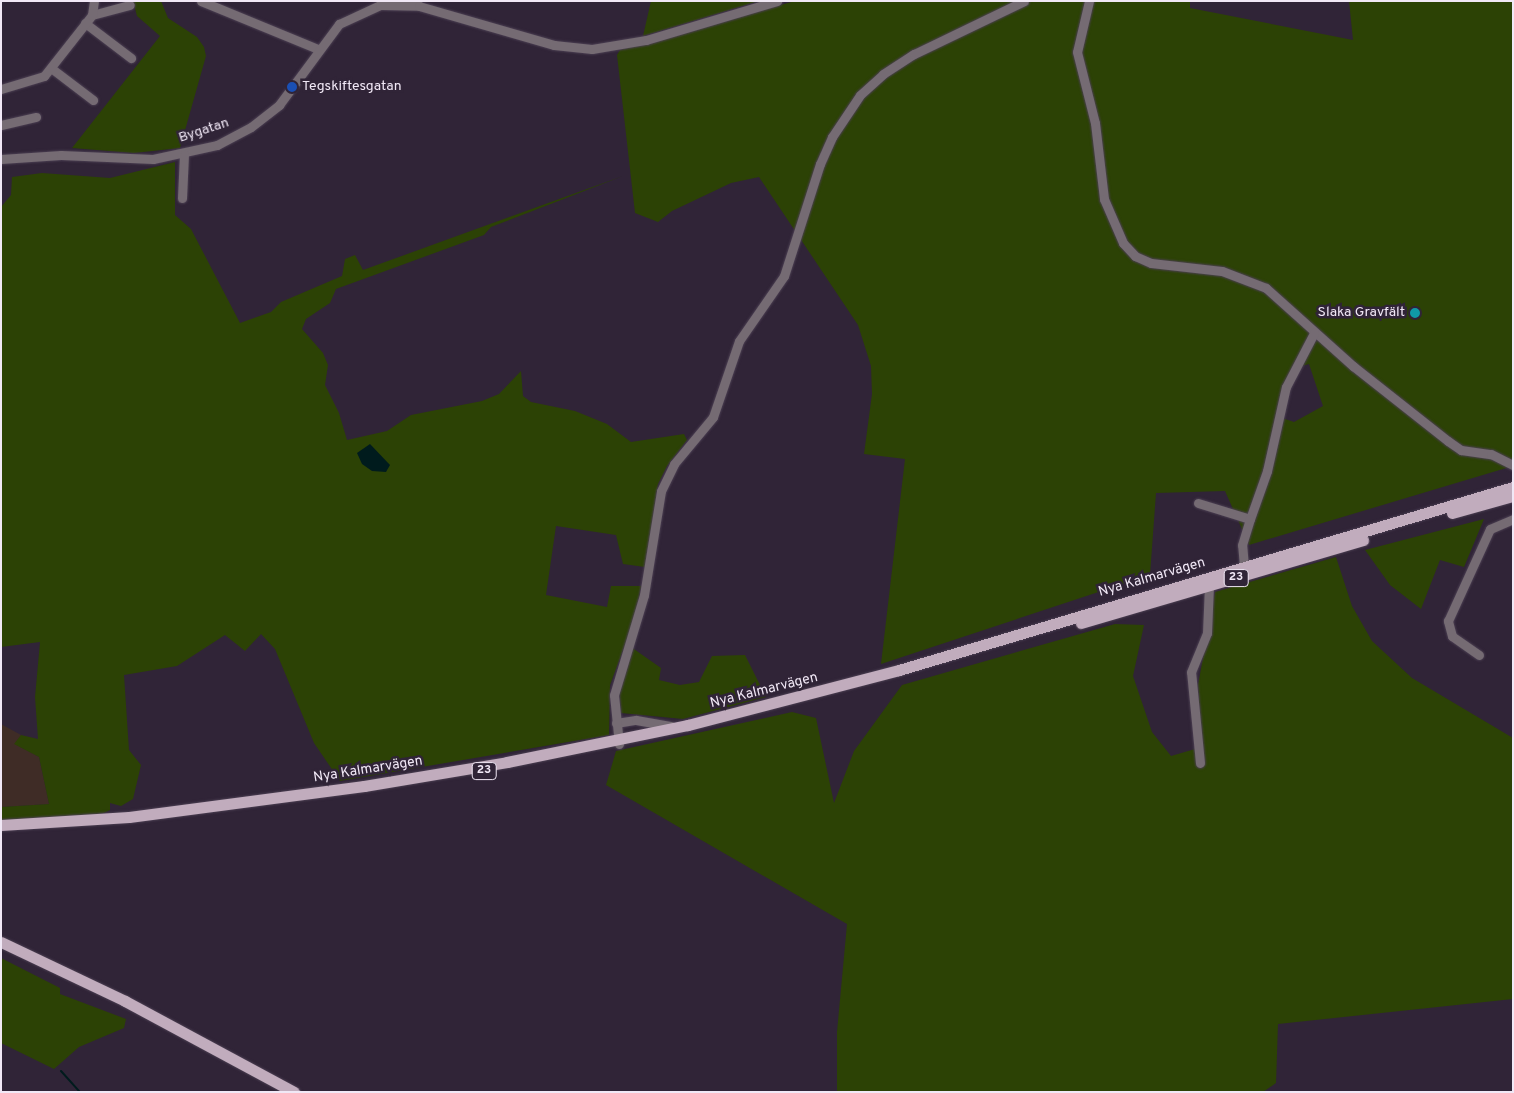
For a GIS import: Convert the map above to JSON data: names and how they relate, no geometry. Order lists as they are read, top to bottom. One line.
{"streets":{"main road":["Nya Kalmarvägen","23"],"street":["Bygatan"]},"places":["Tegskiftesgatan","Slaka Gravfält"]}
